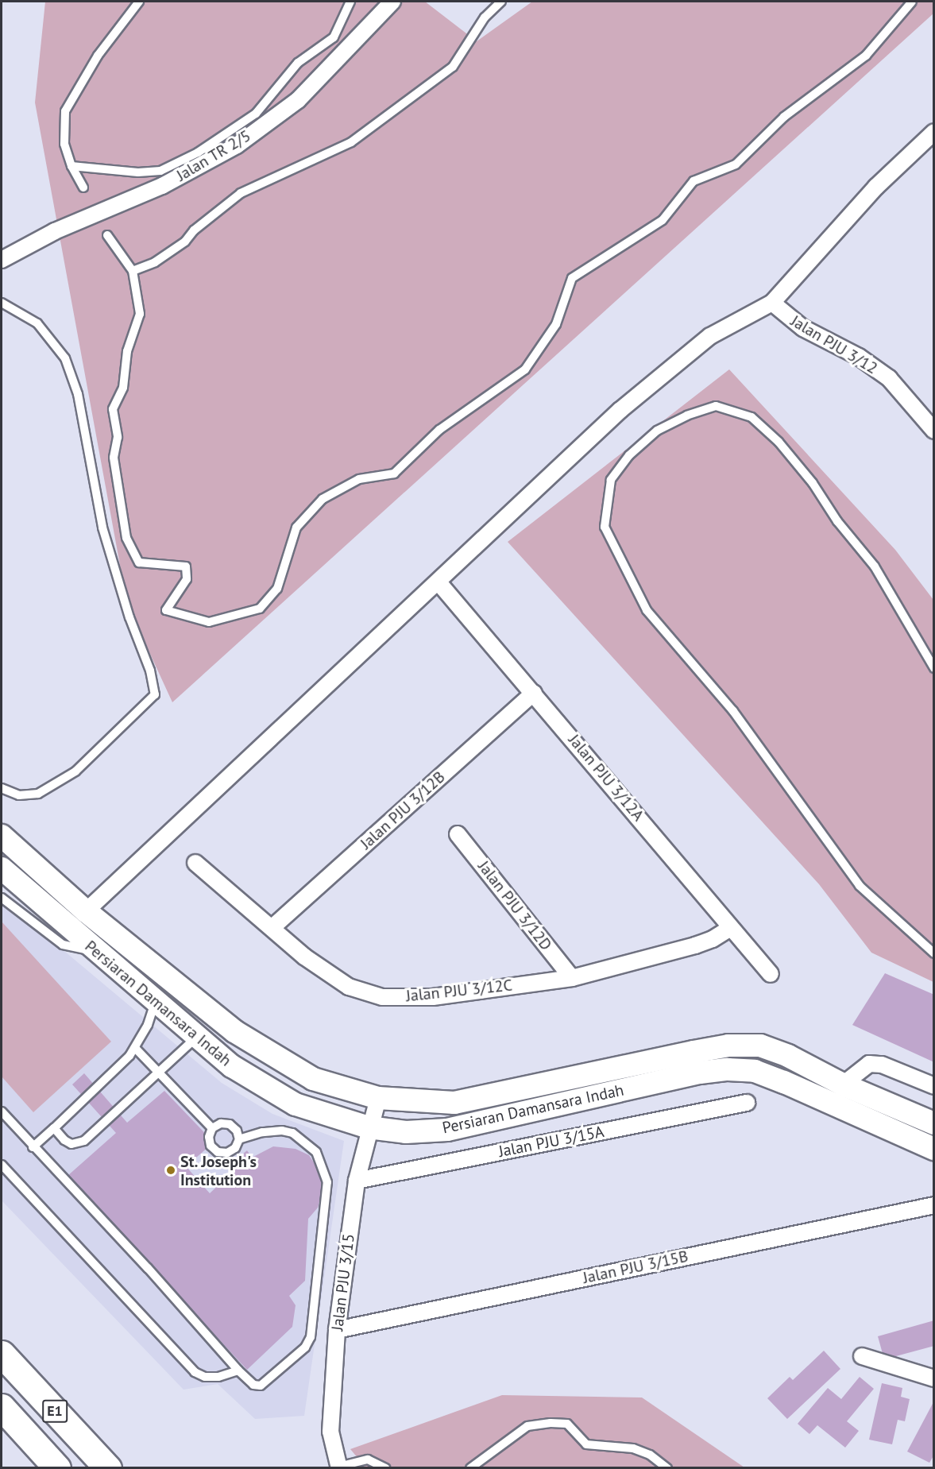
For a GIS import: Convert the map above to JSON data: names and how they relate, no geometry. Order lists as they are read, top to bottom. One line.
{"streets":{"highway":["E1"],"main road":["Persiaran Damansara Indah"],"street":["Jalan TR 2/5","Jalan PJU 3/12","Jalan PJU 3/12A","Jalan PJU 3/12B","Jalan PJU 3/12D","Jalan PJU 3/12C","Jalan PJU 3/15A","Jalan PJU 3/15B","Jalan PJU 3/15"]},"crossings":[["Jalan PJU 3/12A","Jalan PJU 3/12B"],["Jalan PJU 3/12A","Jalan PJU 3/12C"],["Jalan PJU 3/12B","Jalan PJU 3/12C"],["Jalan PJU 3/12D","Jalan PJU 3/12C"],["Persiaran Damansara Indah","Jalan PJU 3/15"],["Jalan PJU 3/15A","Jalan PJU 3/15"],["Jalan PJU 3/15B","Jalan PJU 3/15"]],"places":["St. Joseph's Institution"]}
